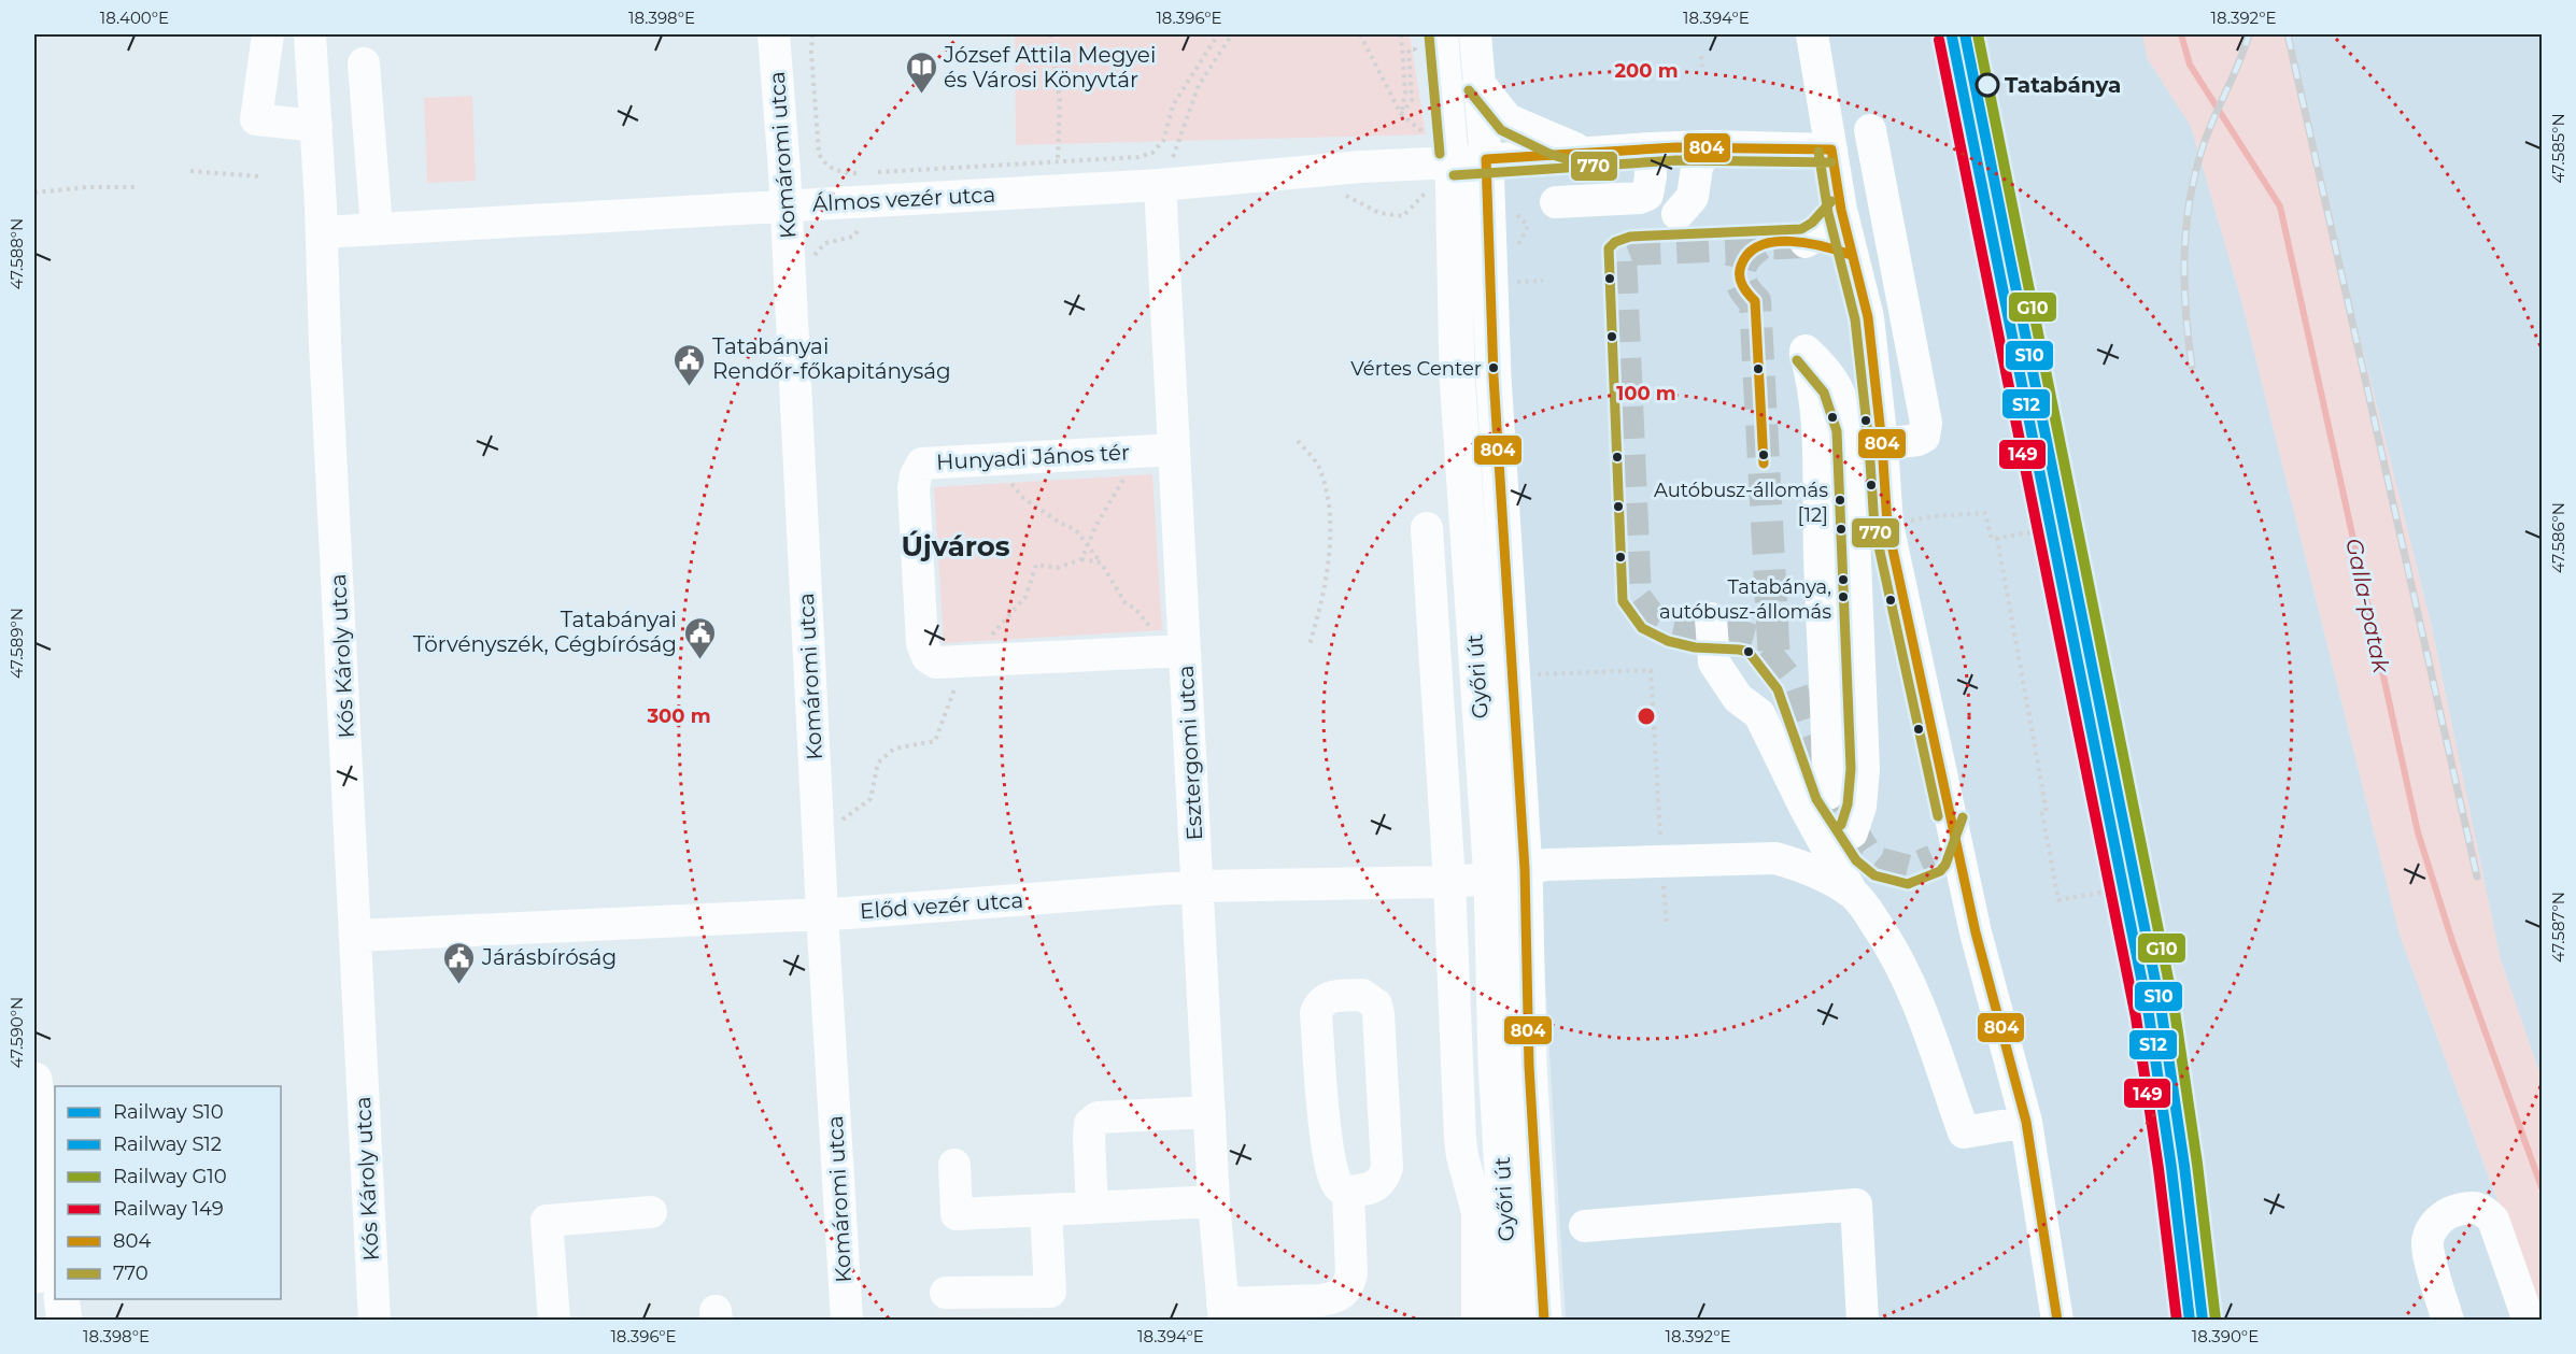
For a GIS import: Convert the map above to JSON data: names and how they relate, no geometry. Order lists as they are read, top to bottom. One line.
{"streets":{"main road":["Győri út"],"street":["Komáromi utca","Álmos vezér utca","Hunyadi János tér","Kós Károly utca","Esztergomi utca","Előd vezér utca"]},"crossings":[["Komáromi utca","Álmos vezér utca"],["Komáromi utca","Előd vezér utca"],["Álmos vezér utca","Kós Károly utca"],["Álmos vezér utca","Győri út"],["Álmos vezér utca","Esztergomi utca"],["Hunyadi János tér","Esztergomi utca"],["Kós Károly utca","Előd vezér utca"],["Győri út","Előd vezér utca"],["Esztergomi utca","Előd vezér utca"]],"districts":["Újváros"],"water":["Galla-patak"],"places":{"other":["Tatabánya","Vértes Center","Autóbusz-állomás [12]","Tatabánya, autóbusz-állomás"],"library":["József Attila Megyei és Városi Könyvtár"],"public building":["Tatabányai Rendőr-főkapitányság","Tatabányai Törvényszék, Cégbíróság","Járásbíróság"]},"lines":["rail line S10","rail line G10","transit line 770","rail line S12","rail line 149","transit line 804"],"legend":["Railway S10","Railway S12","Railway G10","Railway 149","804","770"],"coordinates":["18.400°E","18.398°E","18.396°E","18.394°E","18.392°E","47.585°N","47.588°N","47.586°N","47.589°N","47.587°N","47.590°N","18.390°E"],"rings":["200 m","100 m","300 m"]}
